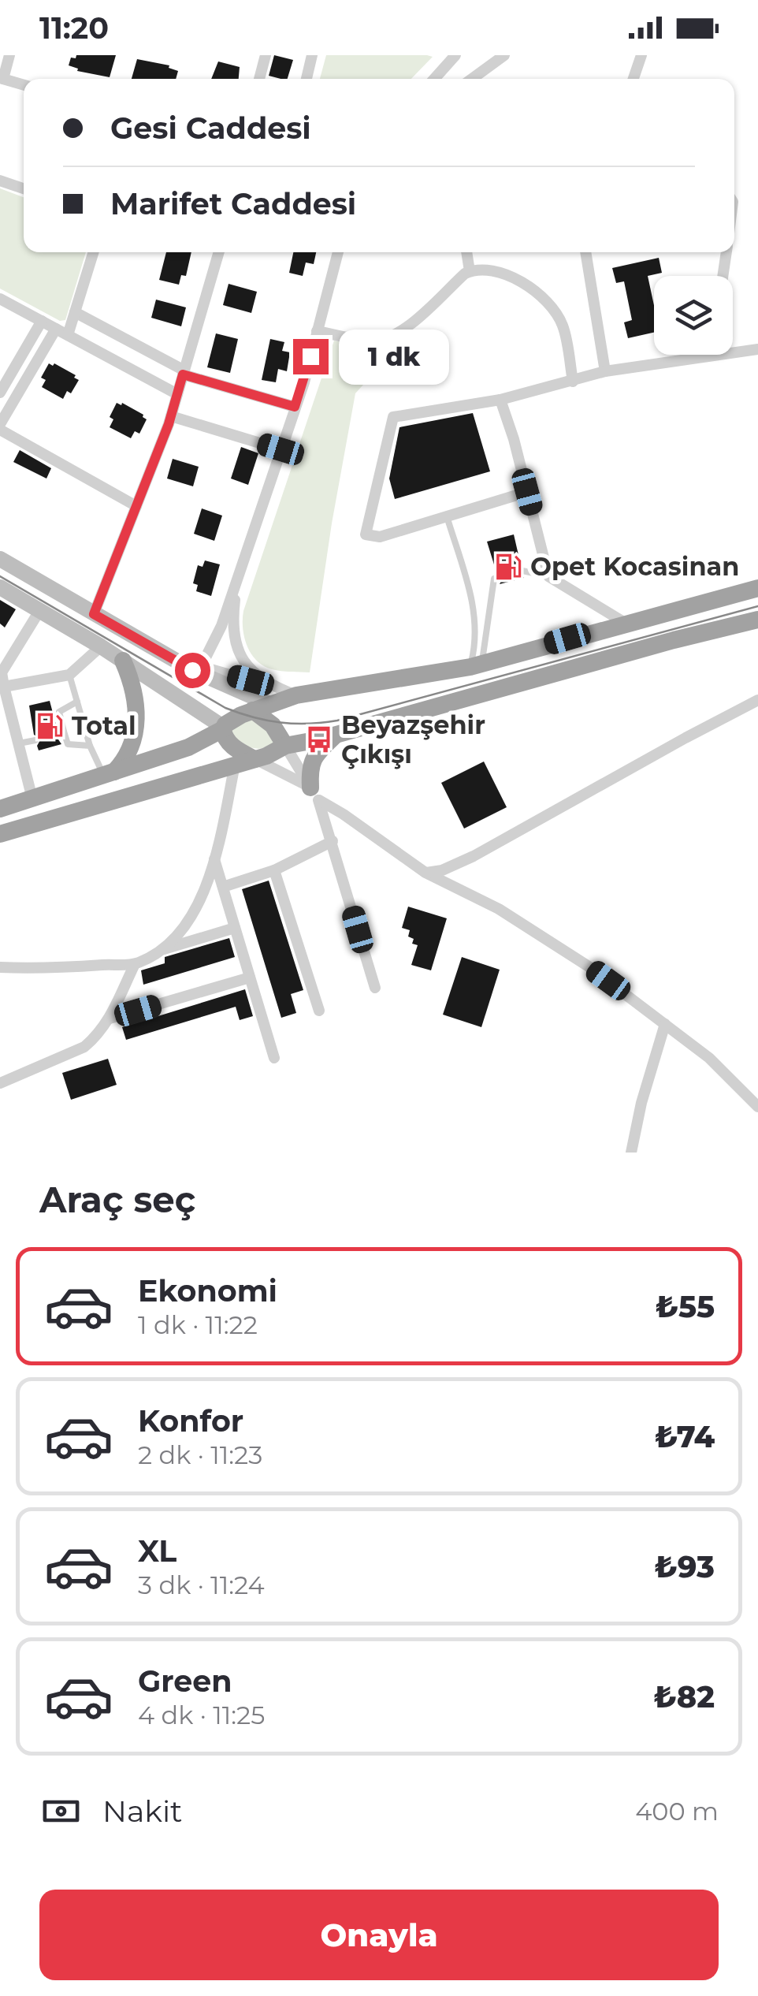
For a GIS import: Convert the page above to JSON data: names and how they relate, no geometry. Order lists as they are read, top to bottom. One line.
{"places":{"fuel station":["Opet Kocasinan","Total"],"bus stop":["Beyazşehir Çıkışı"]},"page":{"status":"11:20","banner":["Gesi Caddesi","Marifet Caddesi"],"bubble":"1 dk","heading":"Araç seç","list":[{"name":"Ekonomi","note":"1 dk · 11:22","value":"₺55"},{"name":"Konfor","note":"2 dk · 11:23","value":"₺74"},{"name":"XL","note":"3 dk · 11:24","value":"₺93"},{"name":"Green","note":"4 dk · 11:25","value":"₺82"}],"pay":["Nakit","400 m"],"buttons":"Onayla"}}
